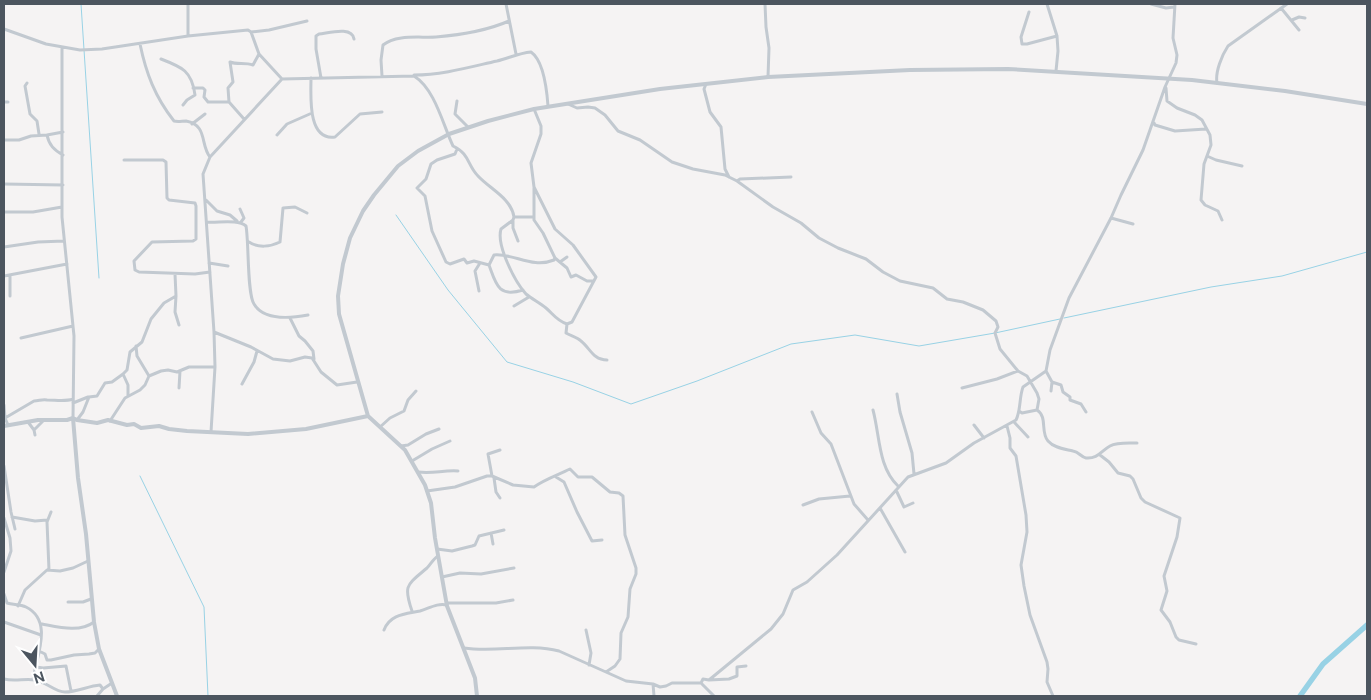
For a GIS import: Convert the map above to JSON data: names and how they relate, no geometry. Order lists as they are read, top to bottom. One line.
{"north":"bottom"}
